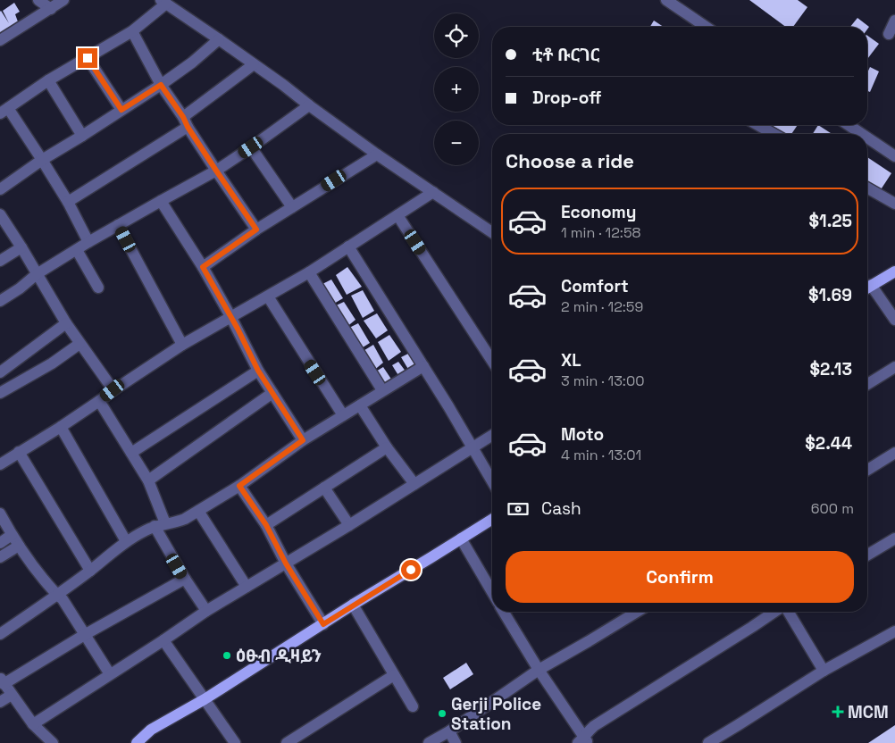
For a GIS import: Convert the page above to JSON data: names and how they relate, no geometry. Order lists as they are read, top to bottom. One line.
{"places":{"other":["ዕፁብ ዲዛይን","Gerji Police Station"],"health":["MCM"]},"page":{"map_buttons":["+","−"],"banner":["ቲቶ ቡርገር","Drop-off"],"heading":"Choose a ride","list":[{"name":"Economy","note":"1 min · 12:58","value":"$1.25"},{"name":"Comfort","note":"2 min · 12:59","value":"$1.69"},{"name":"XL","note":"3 min · 13:00","value":"$2.13"},{"name":"Moto","note":"4 min · 13:01","value":"$2.44"}],"pay":["Cash","600 m"],"buttons":"Confirm"}}
